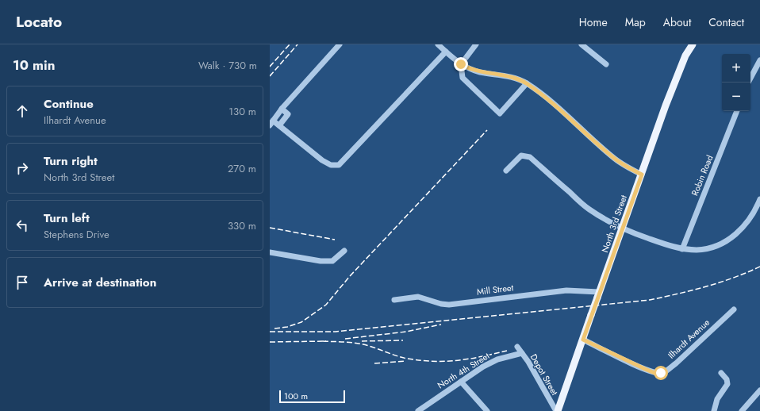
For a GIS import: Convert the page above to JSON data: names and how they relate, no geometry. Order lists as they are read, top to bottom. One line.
{"streets":{"main road":["North 3rd Street"],"street":["Robin Road","Mill Street","Ilhardt Avenue","North 4th Street","Depot Street"]},"crossings":[["North 3rd Street","Mill Street"],["North 3rd Street","Ilhardt Avenue"],["North 3rd Street","Depot Street"],["North 4th Street","Depot Street"]],"scale_bar":"100 m","page":{"header":"Locato","nav":["Home","Map","About","Contact"],"heading":["10 min","Walk · 730 m"],"map_buttons":["+","−"],"list":[["Continue","Ilhardt Avenue","130 m"],["Turn right","North 3rd Street","270 m"],["Turn left","Stephens Drive","330 m"],"Arrive at destination"],"scale":"100 m"}}
